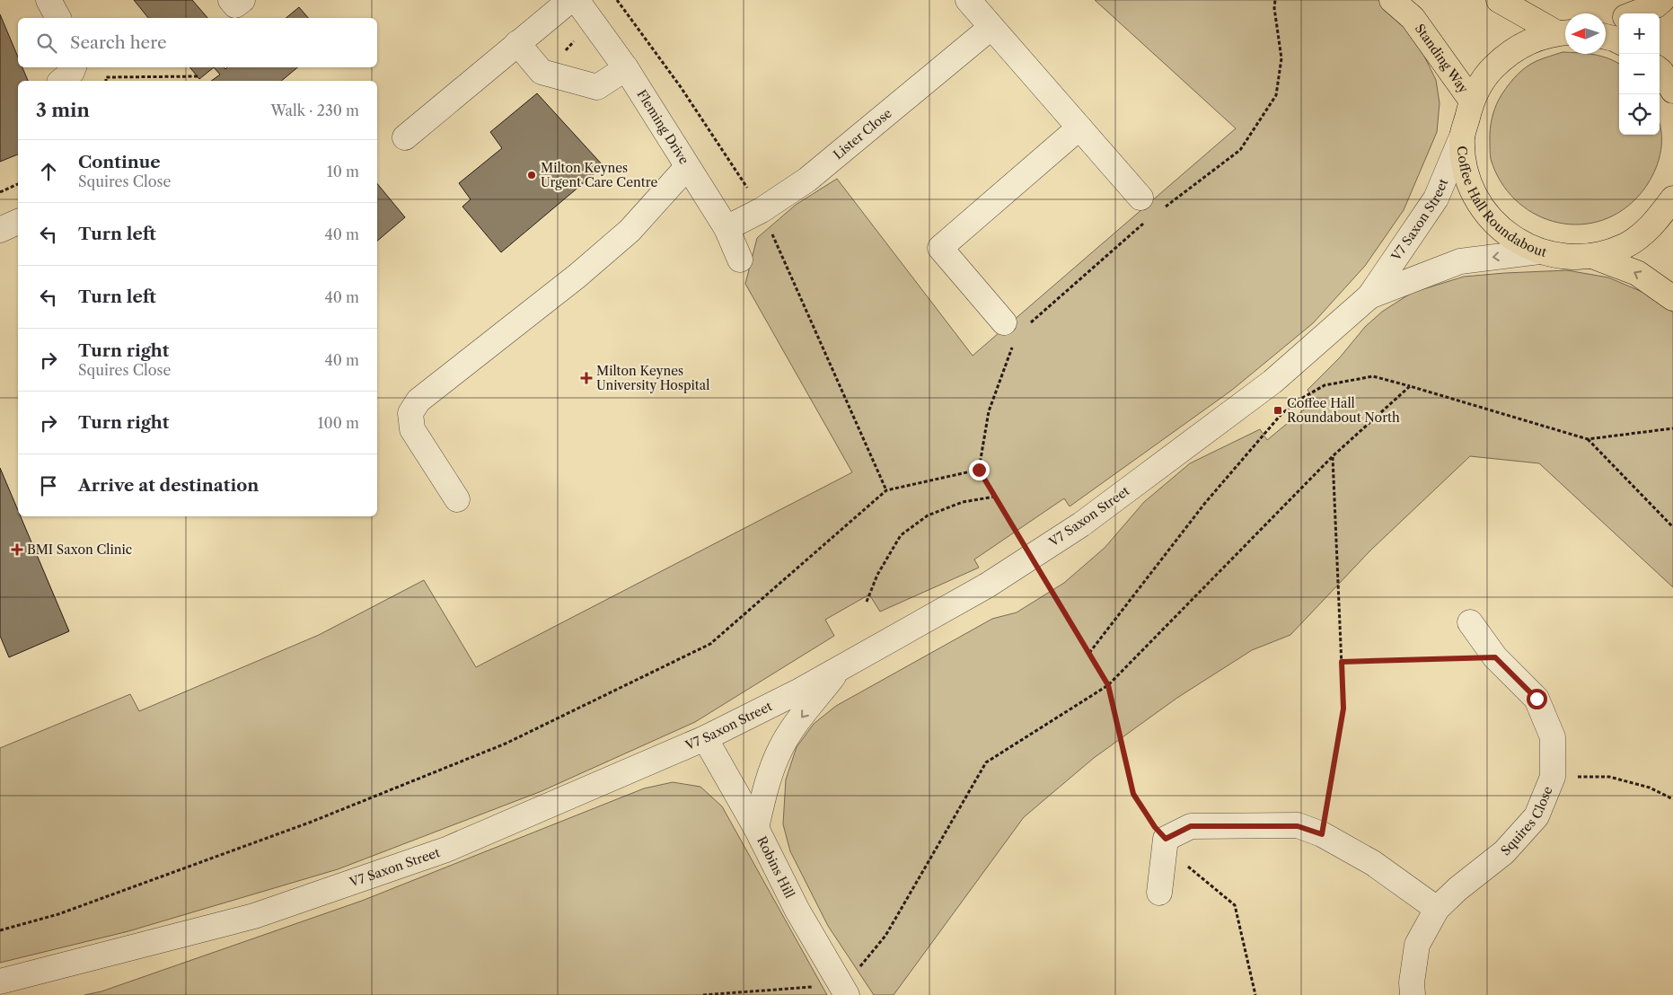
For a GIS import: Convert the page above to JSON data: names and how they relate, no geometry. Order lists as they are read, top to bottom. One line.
{"streets":{"main road":["Standing Way","Coffee Hall Roundabout"],"street":["Fleming Drive","Lister Close","V7 Saxon Street","Squires Close","Robins Hill"]},"crossings":[["Standing Way","Coffee Hall Roundabout"],["Fleming Drive","Lister Close"],["Coffee Hall Roundabout","V7 Saxon Street"],["V7 Saxon Street","Robins Hill"]],"places":{"other":["Milton Keynes Urgent Care Centre"],"health":["Milton Keynes University Hospital","BMI Saxon Clinic"],"transit":["Coffee Hall Roundabout North"]},"north":"left","page":{"map_buttons":["+","−"],"search":"Search here","heading":["3 min","Walk · 230 m"],"list":[["Continue","Squires Close","10 m"],["Turn left","40 m"],["Turn left","40 m"],["Turn right","Squires Close","40 m"],["Turn right","100 m"],"Arrive at destination"]}}
